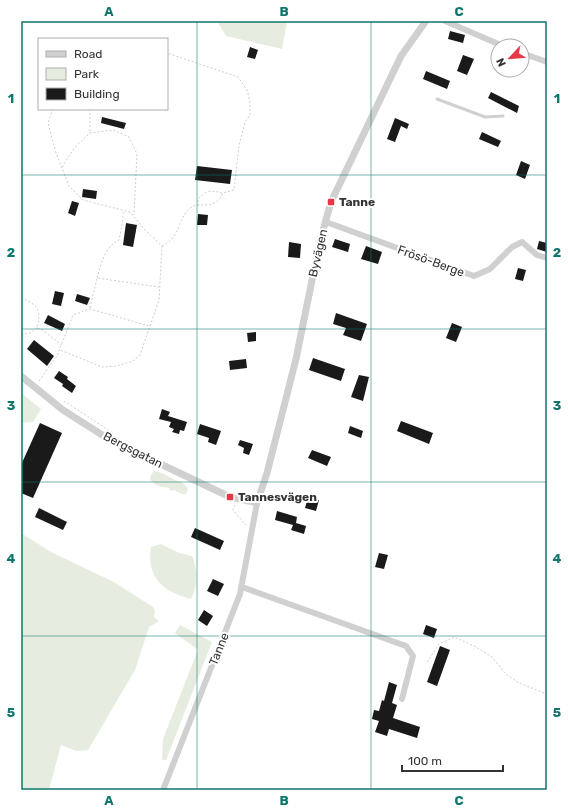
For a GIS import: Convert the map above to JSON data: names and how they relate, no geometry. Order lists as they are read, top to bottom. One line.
{"streets":{"street":["Byvägen","Frösö-Berge","Bergsgatan","Tanne"]},"crossings":[["Byvägen","Frösö-Berge"],["Byvägen","Bergsgatan"],["Byvägen","Tanne"],["Bergsgatan","Tanne"]],"places":{"transit":["Tanne","Tannesvägen"]},"legend":["Road","Park","Building"],"scale_bar":"100 m","north":"bottom left","grid":{"columns":["A","B","C"],"rows":["1","2","3","4","5"]}}
